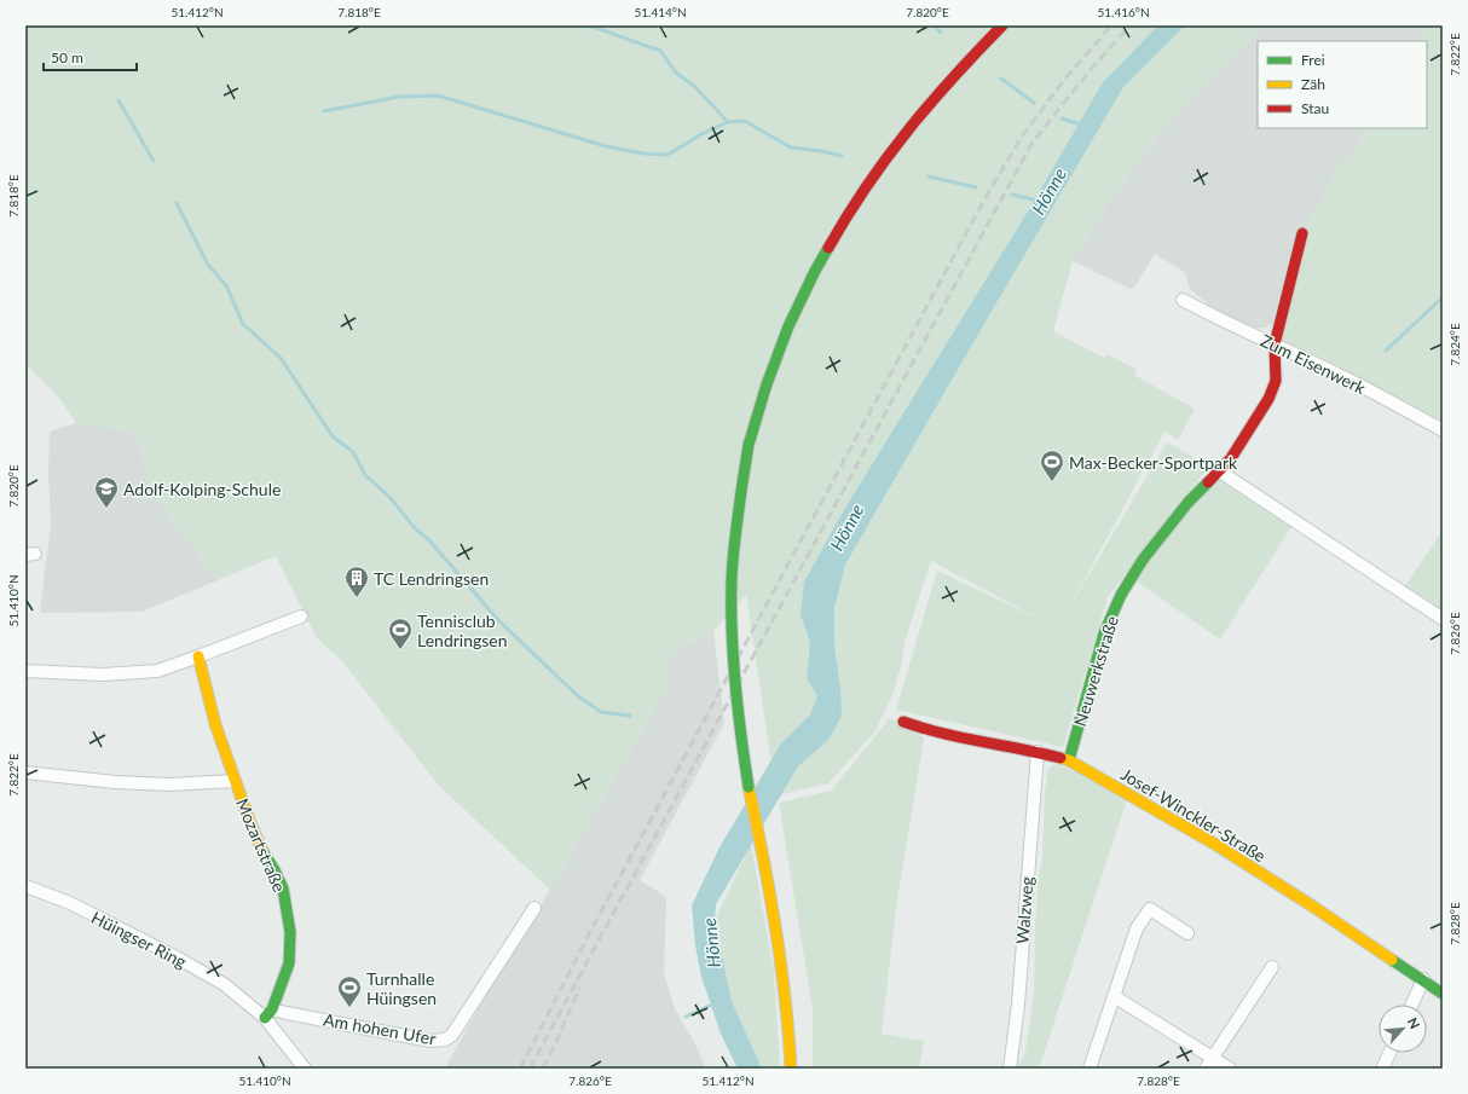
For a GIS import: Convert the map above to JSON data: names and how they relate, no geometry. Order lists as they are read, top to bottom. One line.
{"streets":{"street":["Zum Eisenwerk","Neuwerkstraße","Josef-Winckler-Straße","Mozartstraße","Walzweg","Hüingser Ring","Am hohen Ufer"]},"crossings":[["Zum Eisenwerk","Neuwerkstraße"],["Neuwerkstraße","Josef-Winckler-Straße"],["Josef-Winckler-Straße","Walzweg"],["Mozartstraße","Hüingser Ring"],["Mozartstraße","Am hohen Ufer"],["Hüingser Ring","Am hohen Ufer"]],"water":["Hönne"],"places":{"sports":["Max-Becker-Sportpark","Tennisclub Lendringsen","Turnhalle Hüingsen"],"school or university":["Adolf-Kolping-Schule"],"building":["TC Lendringsen"]},"legend":["Frei","Zäh","Stau"],"scale_bar":"50 m","north":"top right","coordinates":["51.412°N","7.818°E","51.414°N","7.820°E","51.416°N","7.822°E","7.824°E","51.410°N","7.826°E","7.828°E"]}
